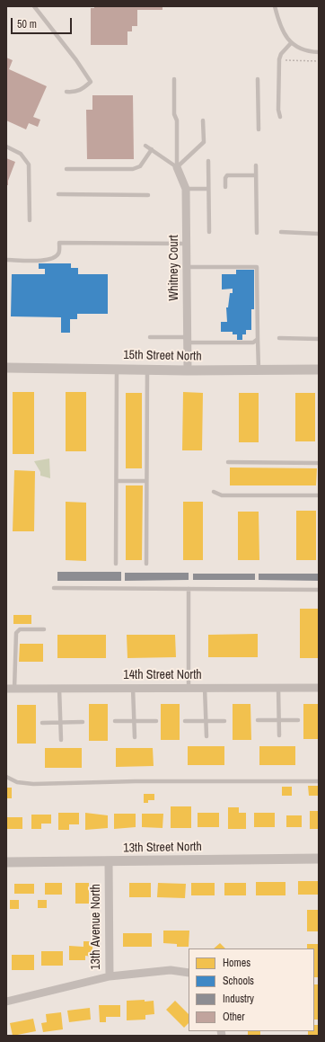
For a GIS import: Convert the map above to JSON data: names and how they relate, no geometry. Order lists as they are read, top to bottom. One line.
{"streets":{"street":["Whitney Court","15th Street North","14th Street North","13th Street North","13th Avenue North"]},"crossings":[["Whitney Court","15th Street North"],["13th Street North","13th Avenue North"]],"legend":["Homes","Schools","Industry","Other"],"scale_bar":"50 m"}
